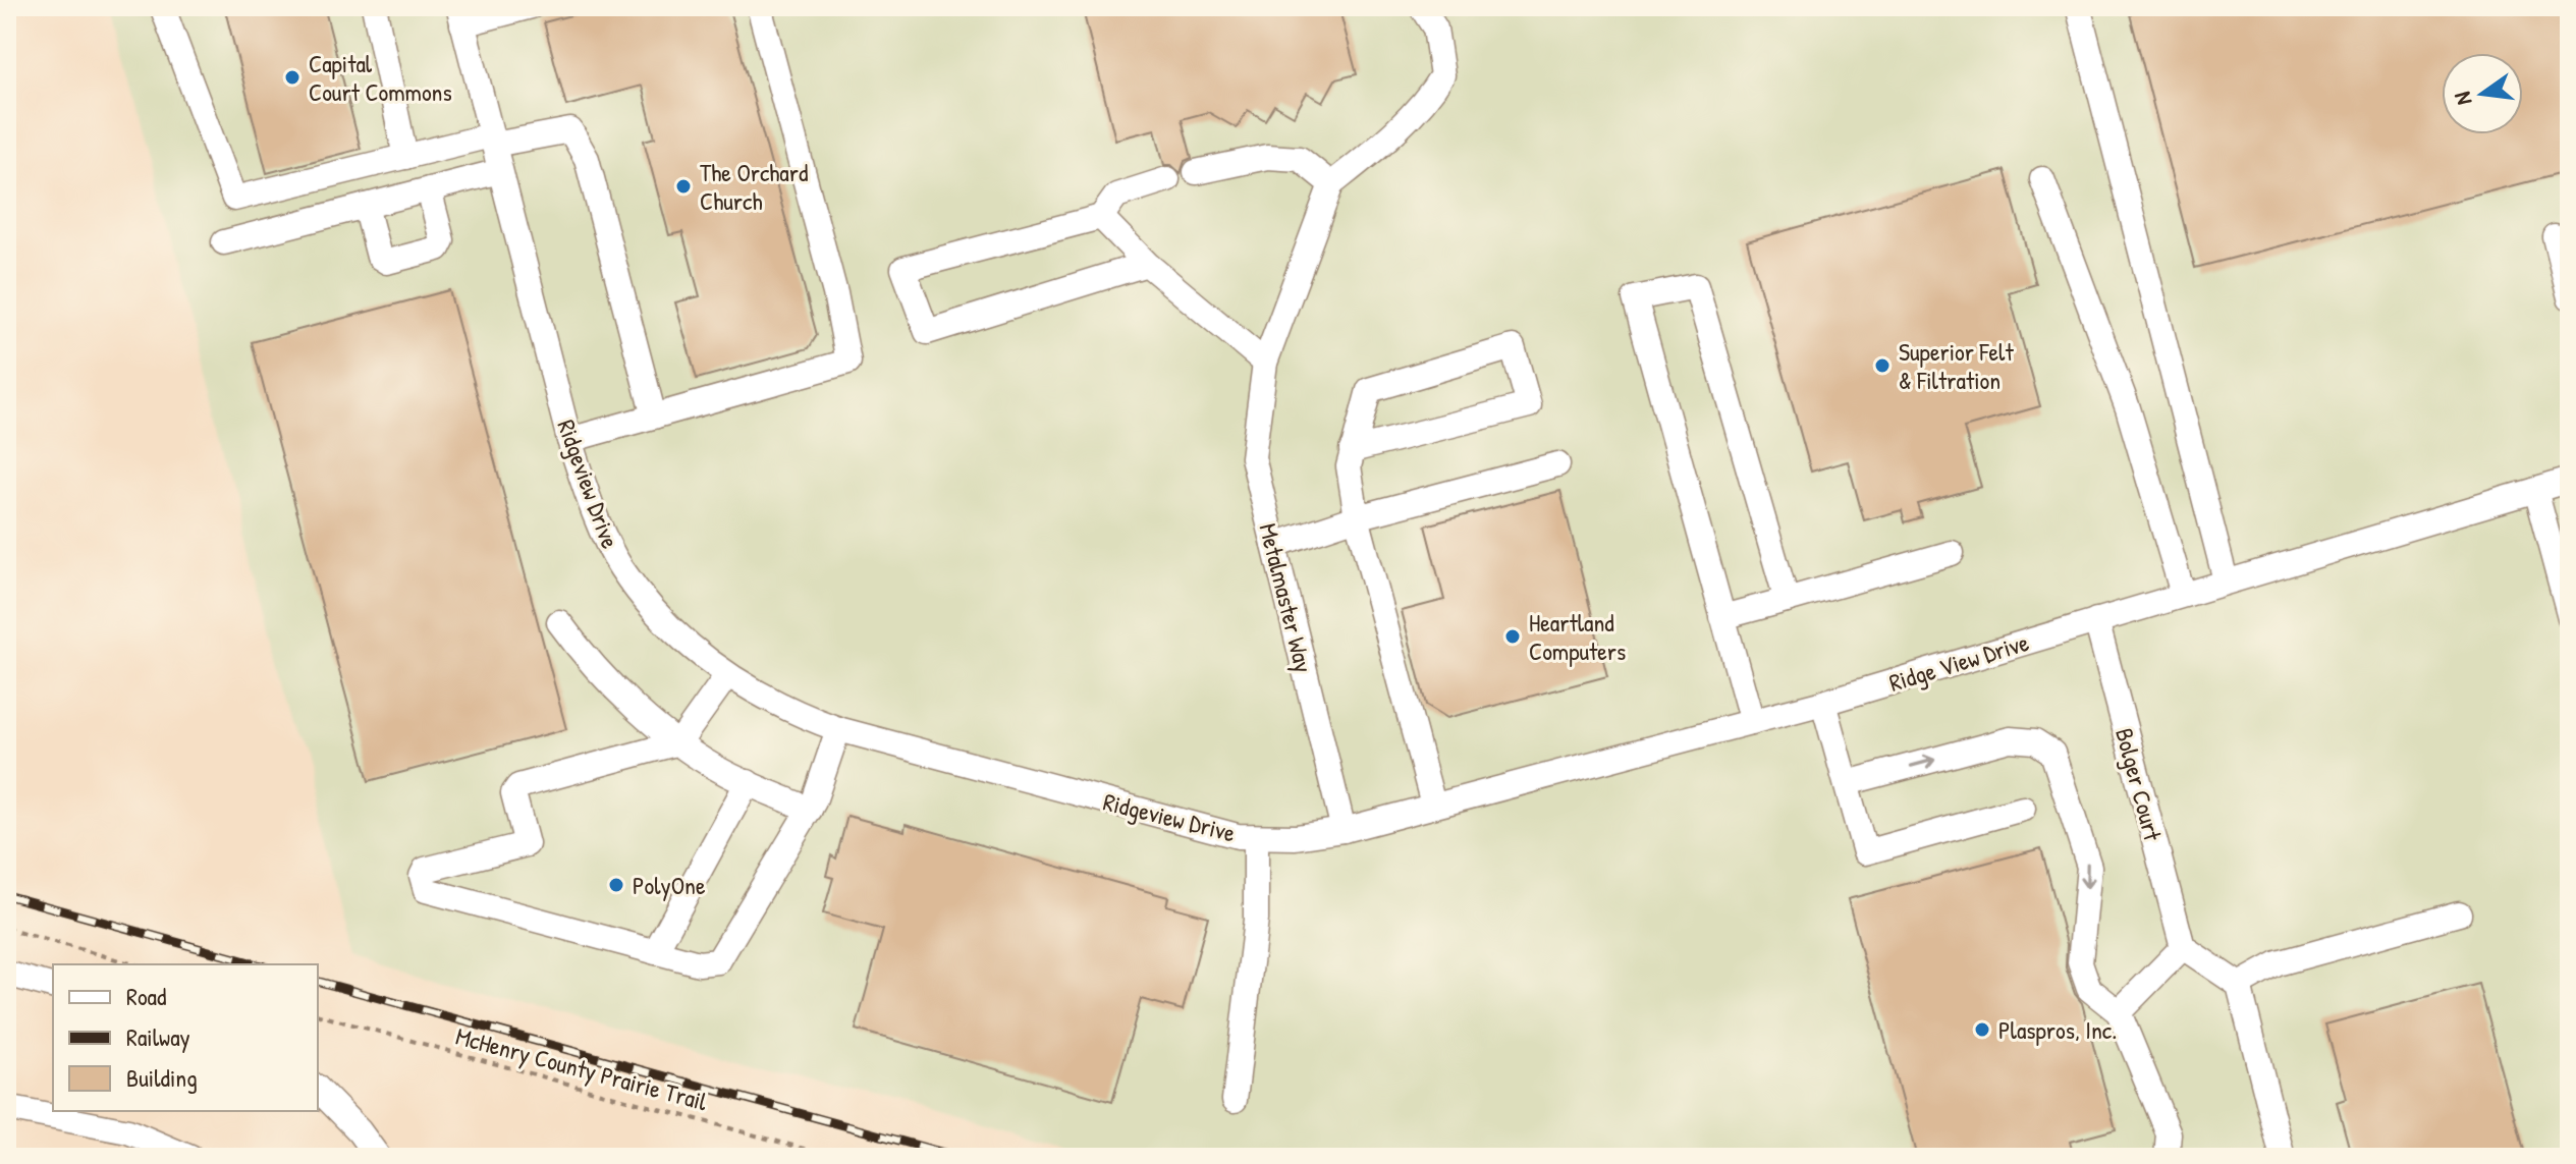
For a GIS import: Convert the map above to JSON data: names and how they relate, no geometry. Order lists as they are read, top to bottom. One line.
{"streets":{"street":["Ridgeview Drive","Metalmaster Way","Ridge View Drive","Bolger Court"],"path":["McHenry County Prairie Trail"]},"crossings":[["Ridgeview Drive","Metalmaster Way"],["Ridgeview Drive","Ridge View Drive"],["Metalmaster Way","Ridge View Drive"],["Ridge View Drive","Bolger Court"]],"places":["Capital Court Commons","The Orchard Church","Superior Felt & Filtration","Heartland Computers","PolyOne","Plaspros, Inc."],"legend":["Road","Railway","Building"],"north":"left"}
